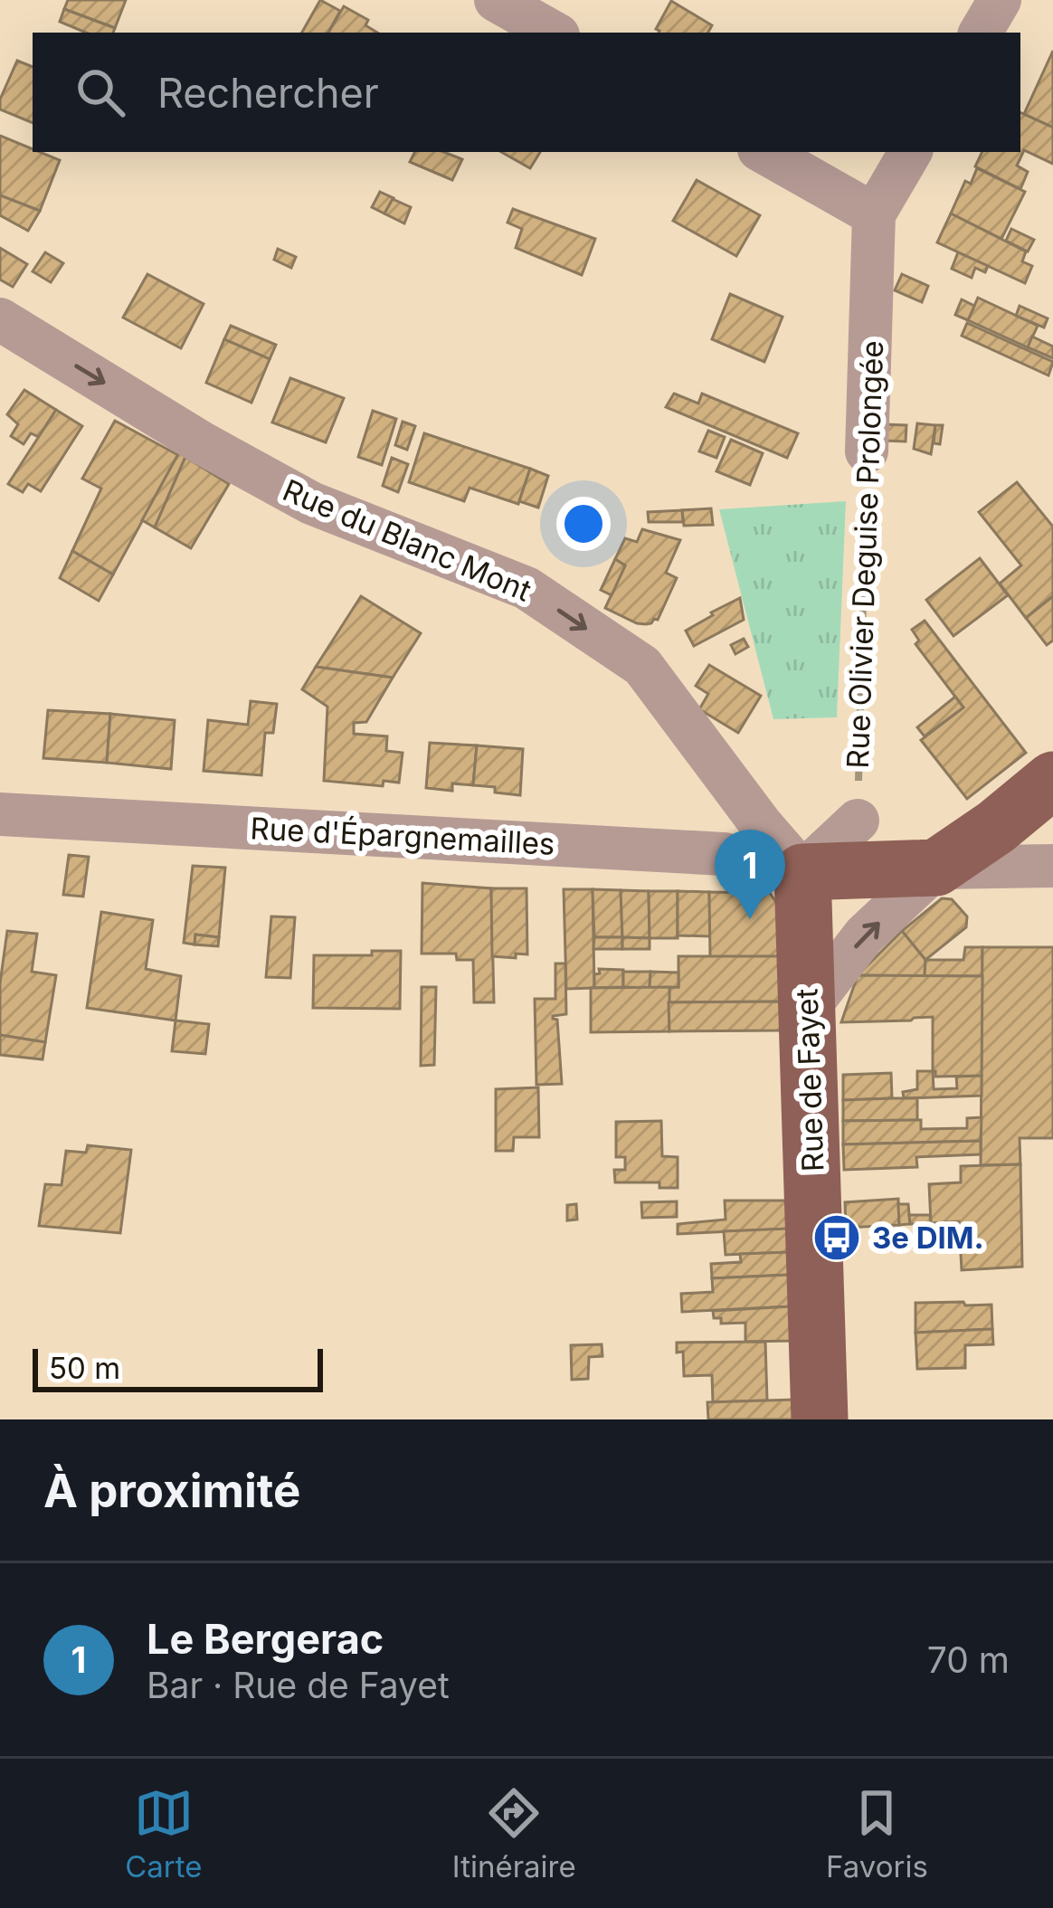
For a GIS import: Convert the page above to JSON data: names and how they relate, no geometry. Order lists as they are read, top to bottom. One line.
{"streets":{"main road":["Rue de Fayet"],"street":["Rue du Blanc Mont","Rue Olivier Deguise Prolongée","Rue d'Épargnemailles"]},"crossings":[["Rue du Blanc Mont","Rue d'Épargnemailles"],["Rue du Blanc Mont","Rue de Fayet"],["Rue d'Épargnemailles","Rue de Fayet"]],"one_way":["Rue du Blanc Mont"],"places":{"bus stop":["3e DIM."]},"scale_bar":"50 m","page":{"search":"Rechercher","pins":"1","scale":"50 m","heading":"À proximité","list":[{"mark":"1","name":"Le Bergerac","note":"Bar · Rue de Fayet","value":"70 m"}],"nav":["Carte","Itinéraire","Favoris"]}}
